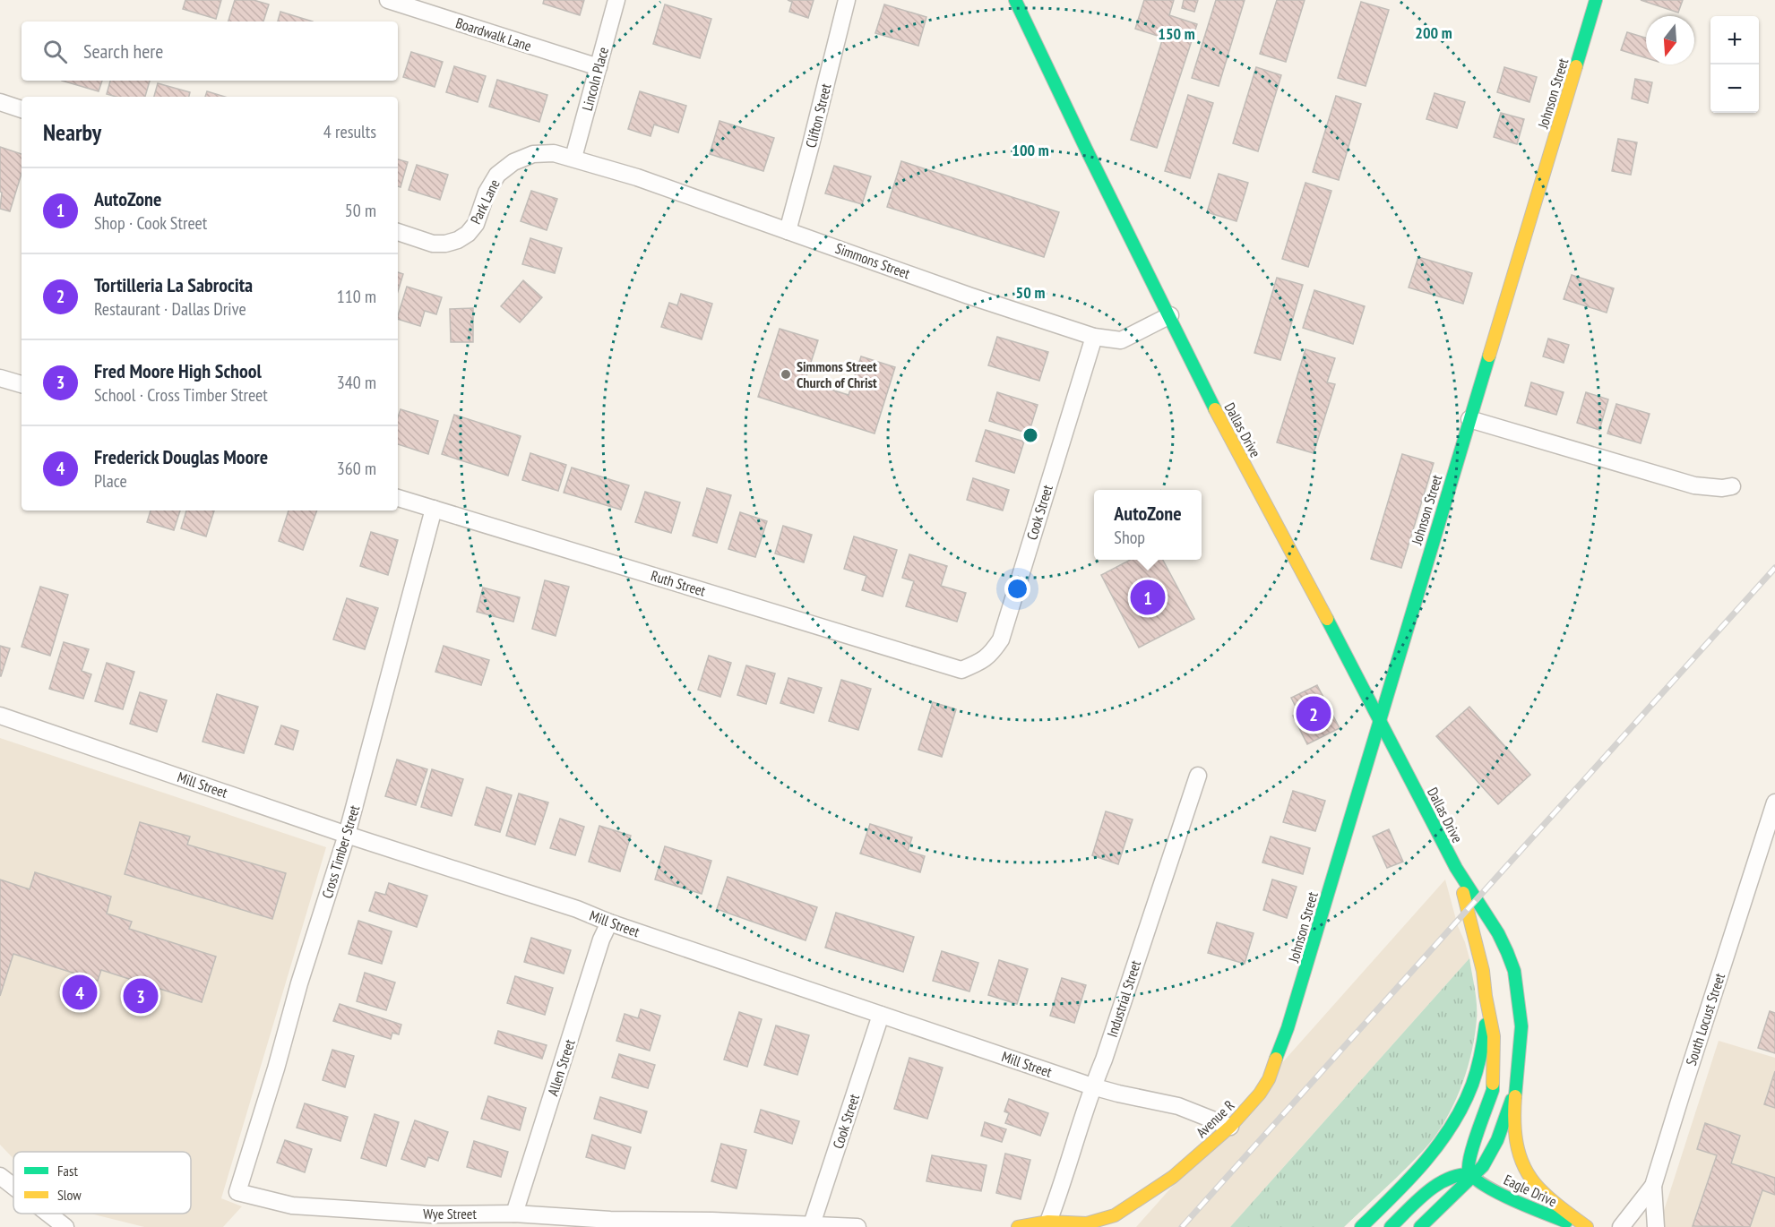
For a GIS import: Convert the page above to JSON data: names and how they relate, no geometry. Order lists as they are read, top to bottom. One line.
{"streets":{"main road":["Johnson Street","Dallas Drive","Avenue R","Eagle Drive"],"street":["Boardwalk Lane","Lincoln Place","Clifton Street","Park Lane","Simmons Street","Cook Street","Ruth Street","Mill Street","Cross Timber Street","Industrial Street","South Locust Street","Allen Street","Wye Street"]},"crossings":[["Boardwalk Lane","Lincoln Place"],["Lincoln Place","Park Lane"],["Lincoln Place","Simmons Street"],["Johnson Street","Dallas Drive"],["Johnson Street","Avenue R"],["Clifton Street","Simmons Street"],["Park Lane","Simmons Street"],["Simmons Street","Dallas Drive"],["Simmons Street","Cook Street"],["Dallas Drive","Eagle Drive"],["Cook Street","Ruth Street"],["Cook Street","Mill Street"],["Cook Street","Wye Street"],["Ruth Street","Cross Timber Street"],["Mill Street","Cross Timber Street"],["Mill Street","Industrial Street"],["Mill Street","Allen Street"],["Mill Street","Avenue R"],["Cross Timber Street","Wye Street"],["Industrial Street","Avenue R"],["Allen Street","Wye Street"]],"places":["Simmons Street Church of Christ"],"legend":["Fast","Slow"],"north":"bottom","page":{"map_buttons":["+","−"],"search":"Search here","heading":["Nearby","4 results"],"list":[{"mark":"1","name":"AutoZone","note":"Shop · Cook Street","value":"50 m"},{"mark":"2","name":"Tortilleria La Sabrocita","note":"Restaurant · Dallas Drive","value":"110 m"},{"mark":"3","name":"Fred Moore High School","note":"School · Cross Timber Street","value":"340 m"},{"mark":"4","name":"Frederick Douglas Moore","note":"Place","value":"360 m"}],"popup":["AutoZone","Shop"],"pins":["1","2","4","3"]},"rings":["200 m","150 m","100 m","50 m"]}
